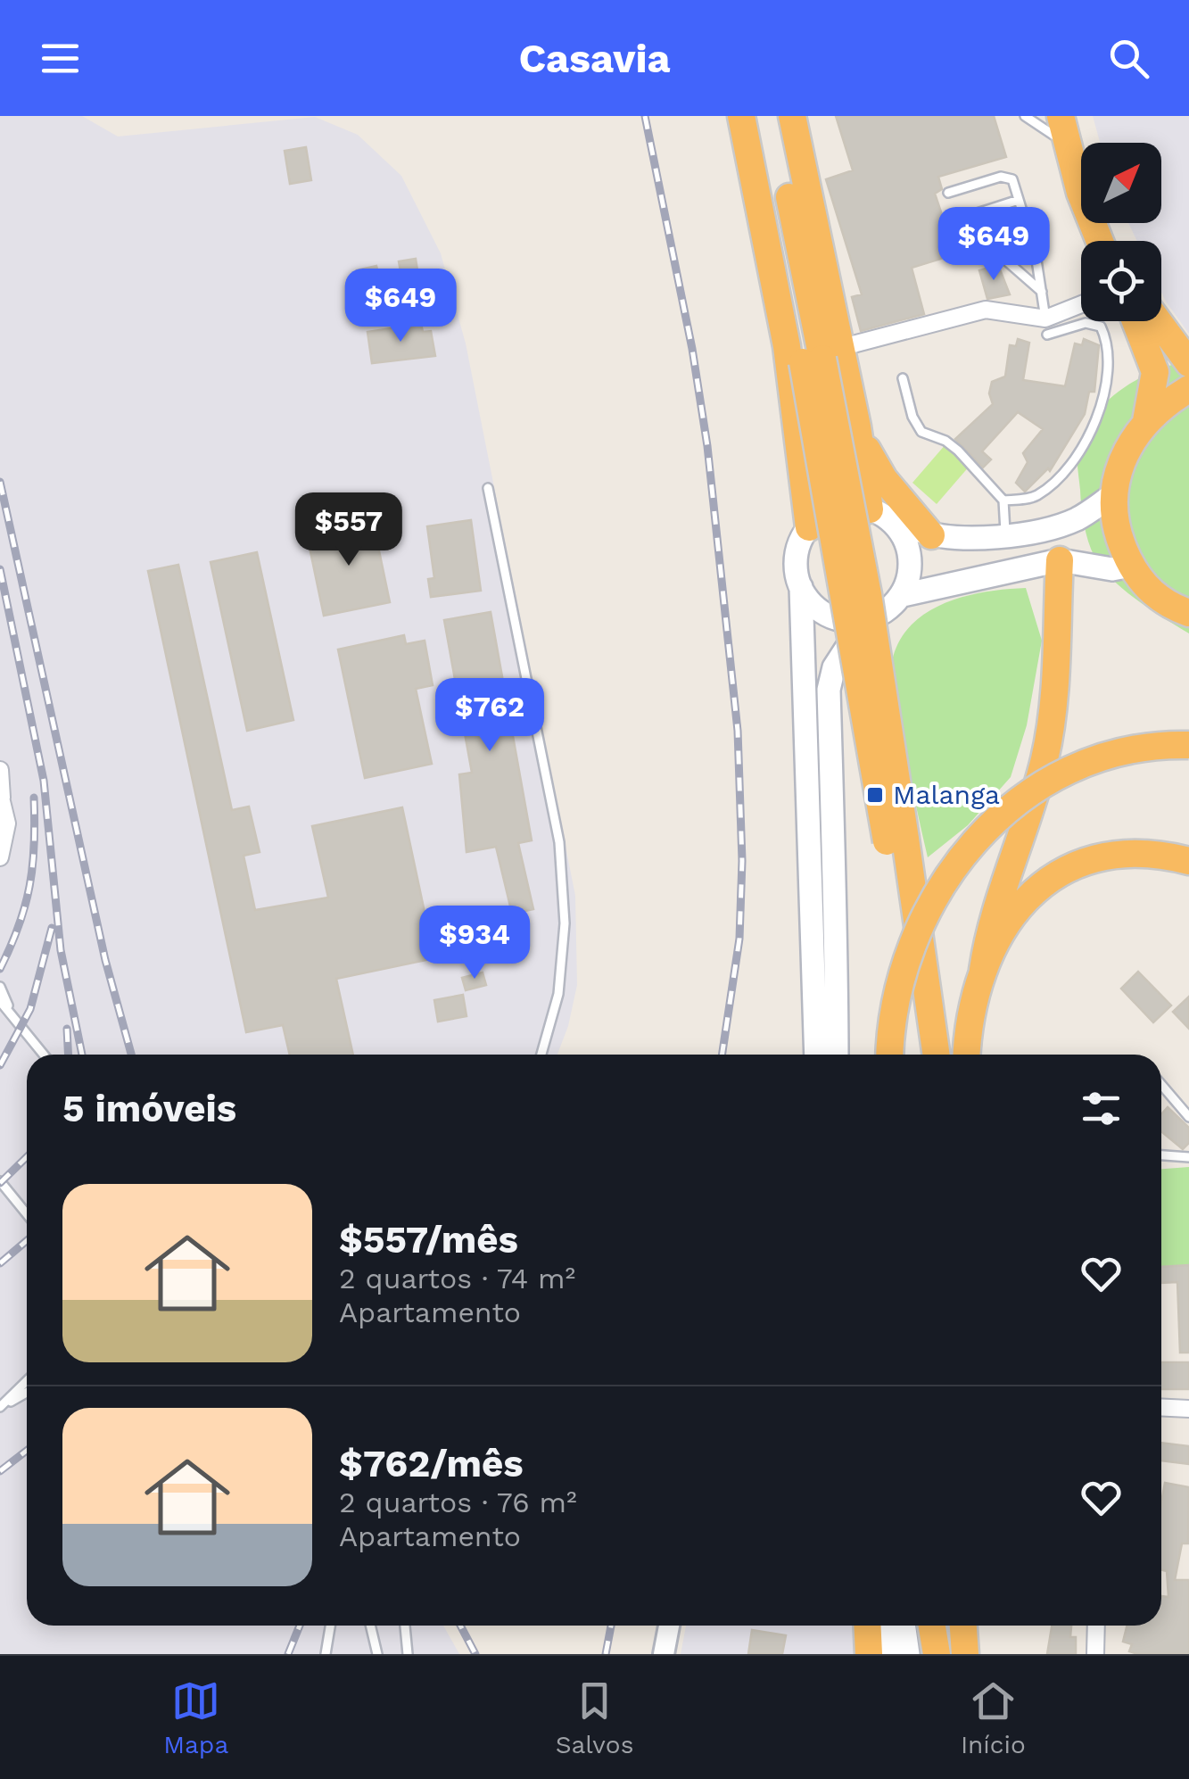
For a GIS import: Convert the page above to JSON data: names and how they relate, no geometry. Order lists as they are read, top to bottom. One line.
{"places":{"transit":["Malanga"]},"north":"top right","page":{"header":"Casavia","price":["$649","$649","$557","$762","$934"],"heading":"5 imóveis","list":[{"name":"$557/mês","note":"2 quartos · 74 m² · Apartamento"},{"name":"$762/mês","note":"2 quartos · 76 m² · Apartamento"}],"tabs":["Mapa","Salvos","Início"]}}
